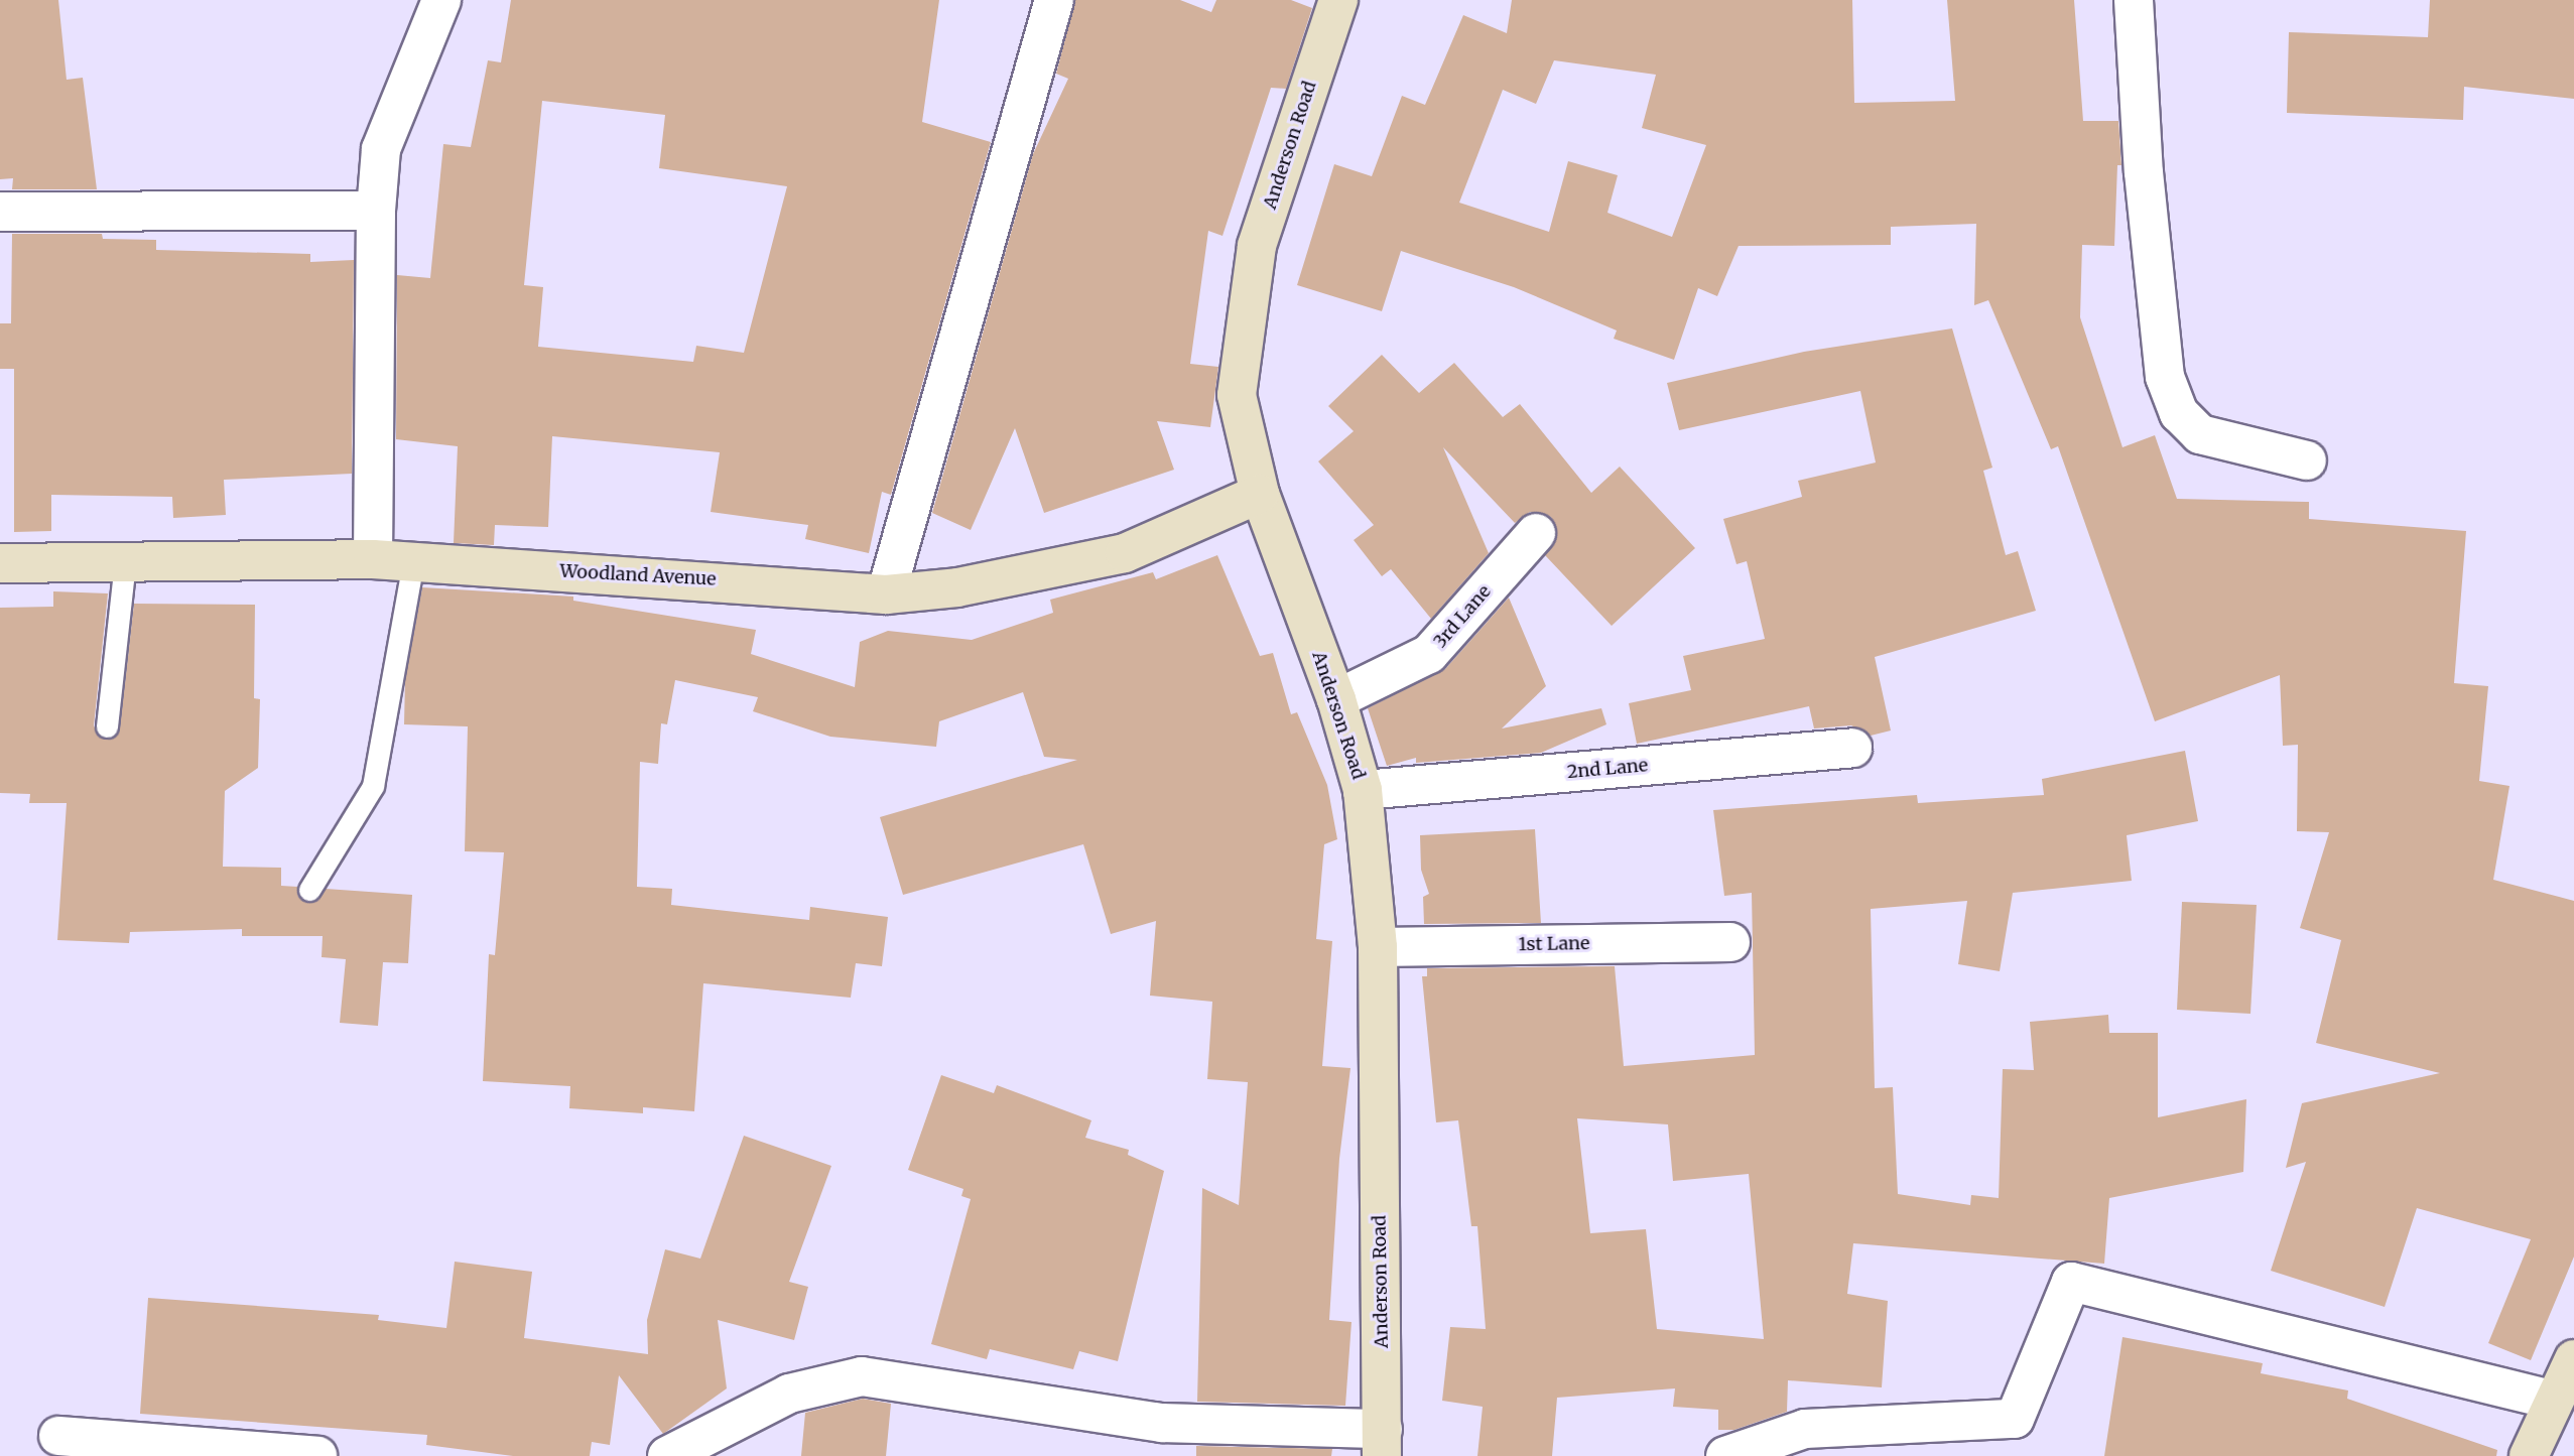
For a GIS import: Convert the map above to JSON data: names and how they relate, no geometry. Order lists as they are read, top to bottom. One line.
{"streets":{"main road":["Anderson Road","Woodland Avenue"],"street":["3rd Lane","2nd Lane","1st Lane"]},"crossings":[["Anderson Road","Woodland Avenue"],["Anderson Road","3rd Lane"],["Anderson Road","2nd Lane"],["Anderson Road","1st Lane"]]}
